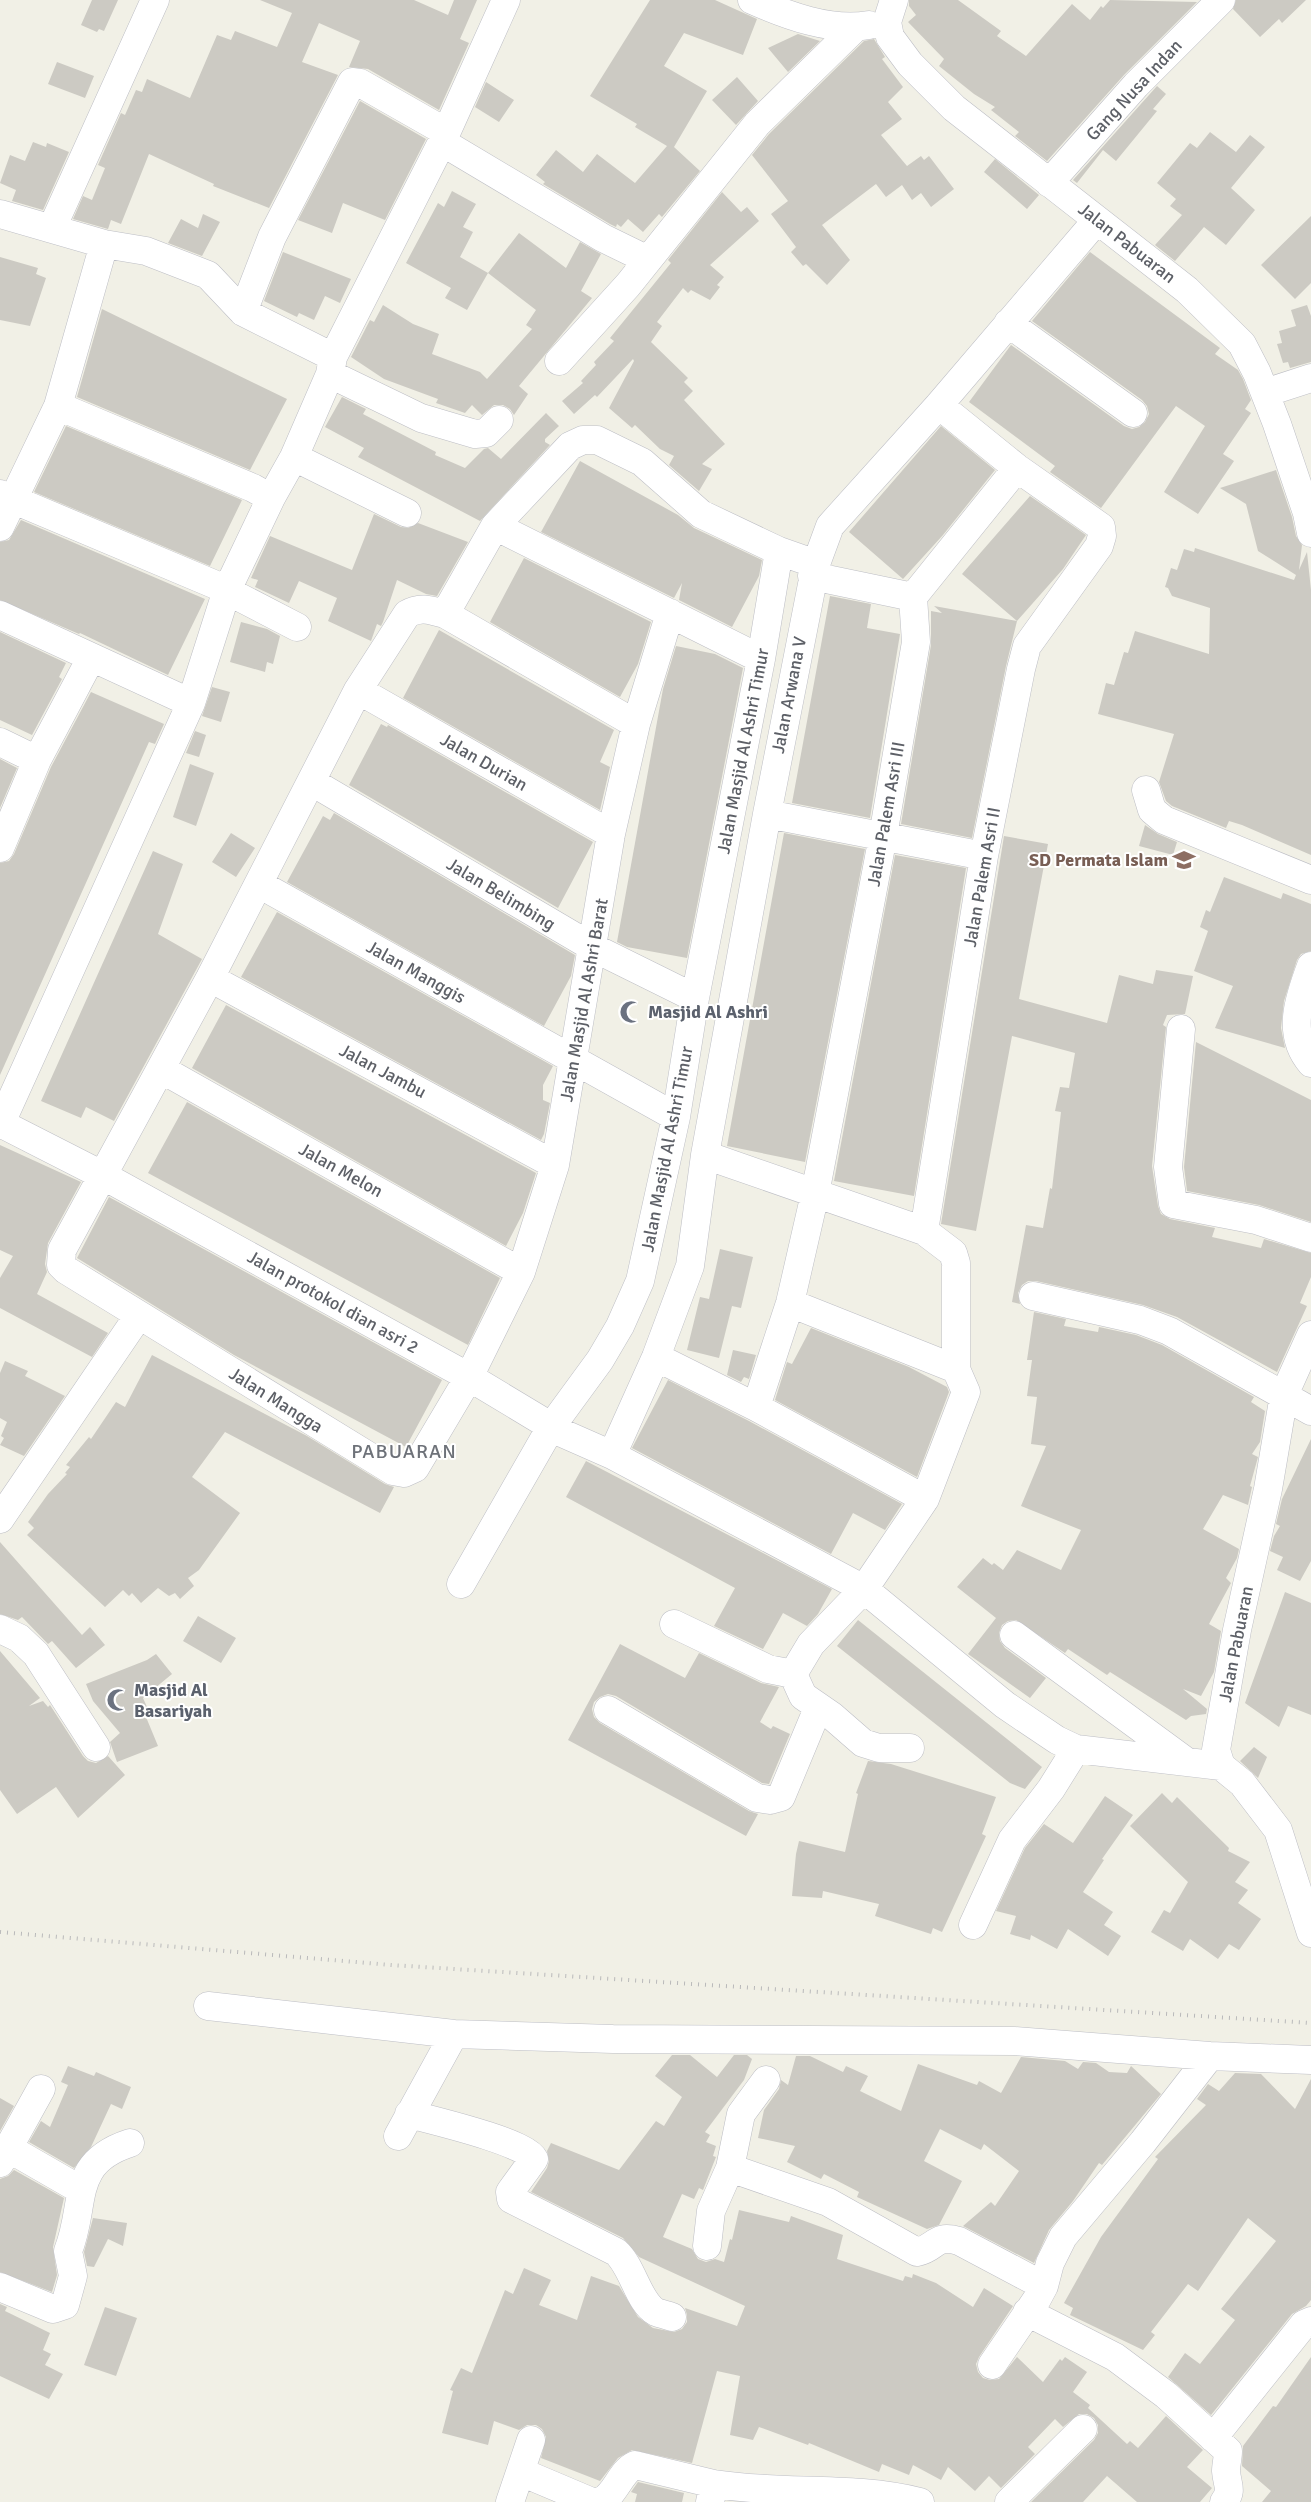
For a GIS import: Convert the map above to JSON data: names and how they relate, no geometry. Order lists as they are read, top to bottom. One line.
{"streets":{"street":["Gang Nusa Indan","Jalan Pabuaran","Jalan Arwana V","Jalan Masjid Al Ashri Timur","Jalan Durian","Jalan Palem Asri III","Jalan Palem Asri II","Jalan Belimbing","Jalan Manggis","Jalan Masjid Al Ashri Barat","Jalan Jambu","Jalan Melon","Jalan protokol dian asri 2","Jalan Mangga"]},"crossings":[["Gang Nusa Indan","Jalan Pabuaran"],["Jalan Arwana V","Jalan Masjid Al Ashri Timur"],["Jalan Arwana V","Jalan protokol dian asri 2"],["Jalan Masjid Al Ashri Timur","Jalan Belimbing"],["Jalan Masjid Al Ashri Timur","Jalan Manggis"],["Jalan Masjid Al Ashri Timur","Jalan protokol dian asri 2"],["Jalan Durian","Jalan Masjid Al Ashri Barat"],["Jalan Belimbing","Jalan Masjid Al Ashri Barat"],["Jalan Manggis","Jalan Masjid Al Ashri Barat"],["Jalan Masjid Al Ashri Barat","Jalan Jambu"],["Jalan Masjid Al Ashri Barat","Jalan Melon"],["Jalan Masjid Al Ashri Barat","Jalan protokol dian asri 2"],["Jalan Masjid Al Ashri Barat","Jalan Mangga"],["Jalan protokol dian asri 2","Jalan Mangga"]],"districts":["PABUARAN"],"places":{"school or university":["SD Permata Islam"],"mosque":["Masjid Al Ashri","Masjid Al Basariyah"]}}
